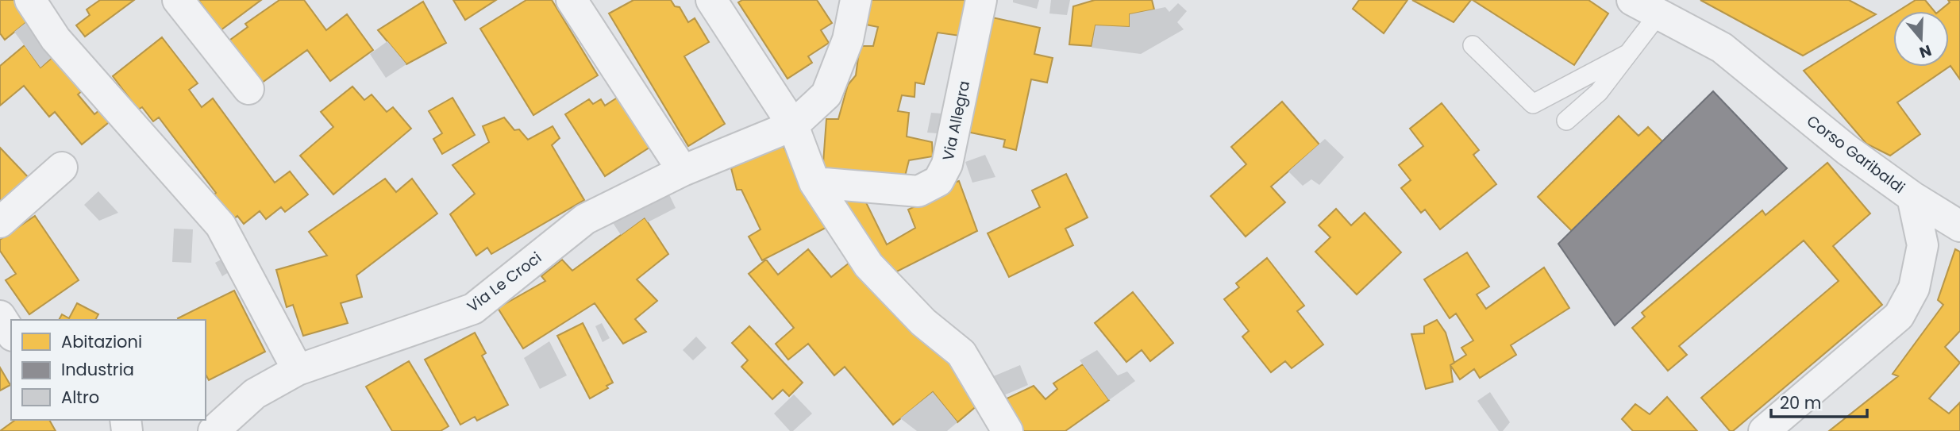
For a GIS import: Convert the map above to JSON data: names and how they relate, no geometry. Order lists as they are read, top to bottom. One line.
{"streets":{"street":["Via Allegra","Corso Garibaldi","Via Le Croci"]},"legend":["Abitazioni","Industria","Altro"],"scale_bar":"20 m","north":"bottom"}
